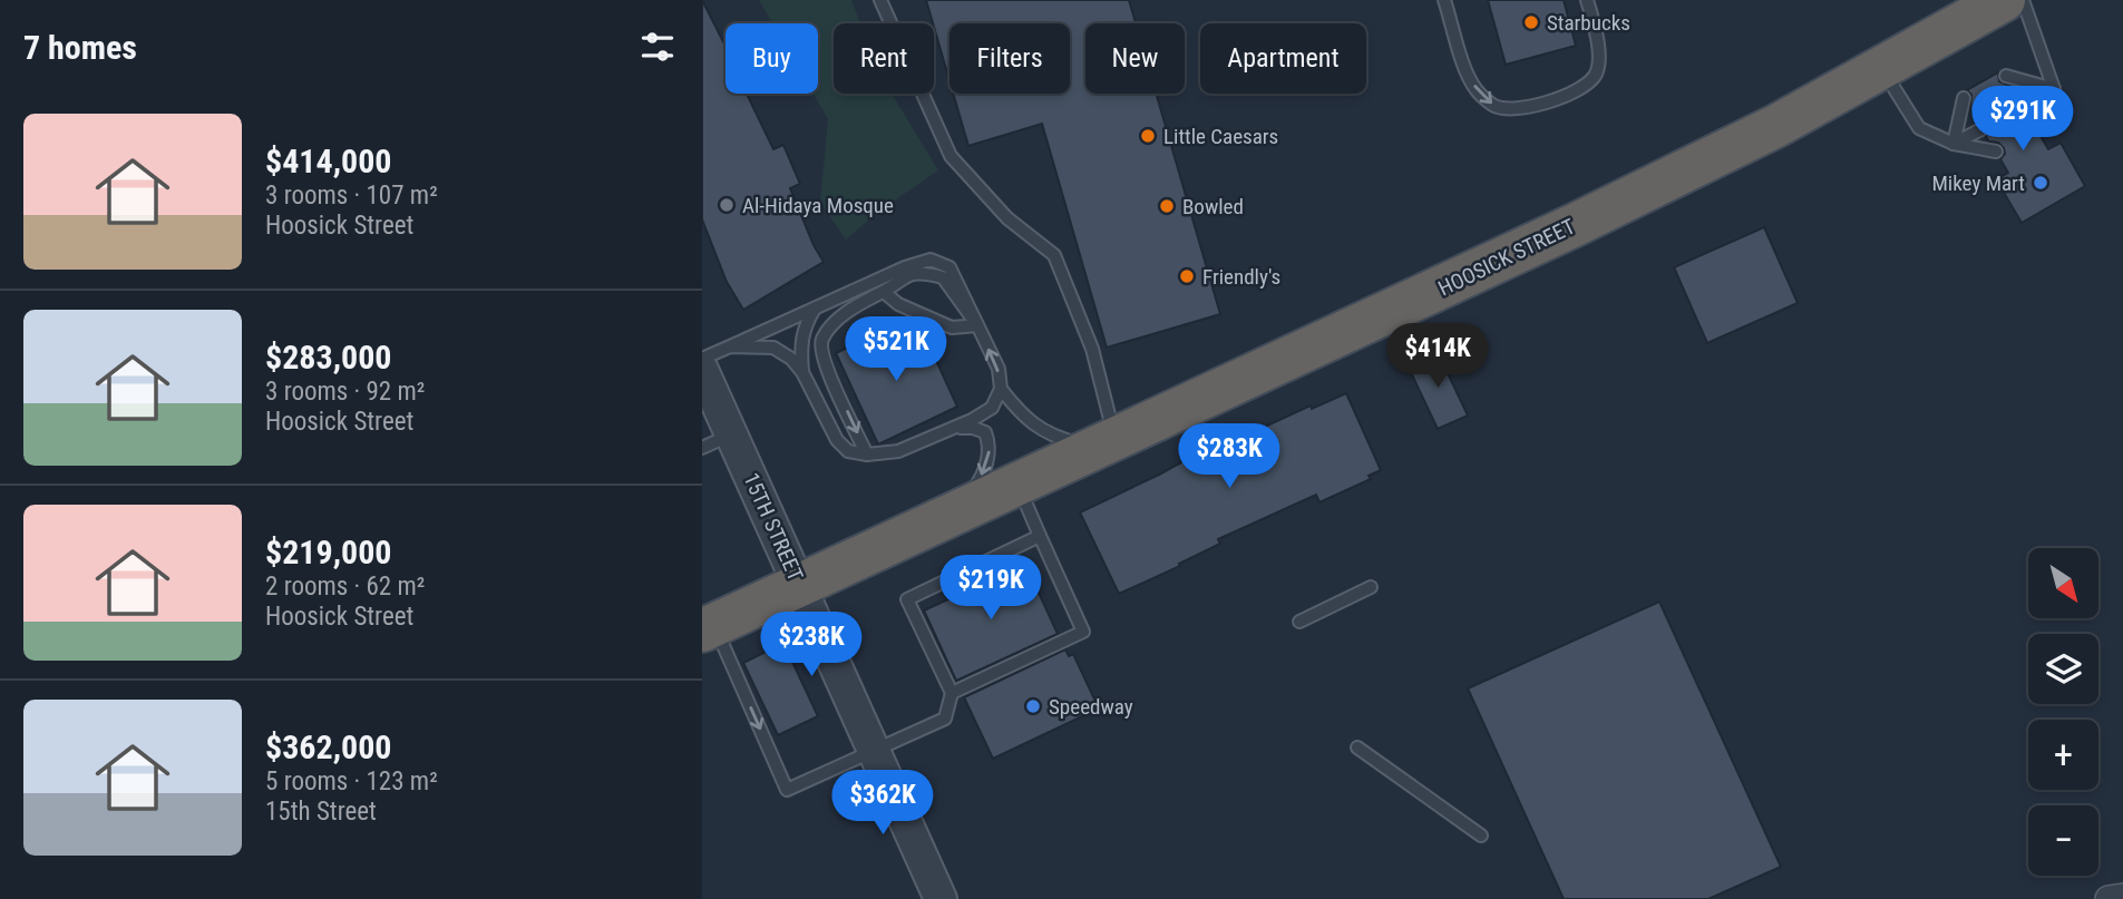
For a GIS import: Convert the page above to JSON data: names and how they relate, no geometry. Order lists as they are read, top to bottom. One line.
{"streets":{"highway":["HOOSICK STREET"],"street":["15TH STREET"]},"crossings":[["HOOSICK STREET","15TH STREET"]],"places":["Starbucks","Little Caesars","Mikey Mart","Al-Hidaya Mosque","Bowled","Friendly's","Speedway"],"north":"bottom right","page":{"heading":"7 homes","chip":["Buy","Rent","Filters","New","Apartment"],"price":["$291K","$521K","$414K","$283K","$219K","$238K","$362K"],"list":[{"name":"$414,000","note":"3 rooms · 107 m² · Hoosick Street"},{"name":"$283,000","note":"3 rooms · 92 m² · Hoosick Street"},{"name":"$219,000","note":"2 rooms · 62 m² · Hoosick Street"},{"name":"$362,000","note":"5 rooms · 123 m² · 15th Street"}],"map_buttons":["+","−"]}}
